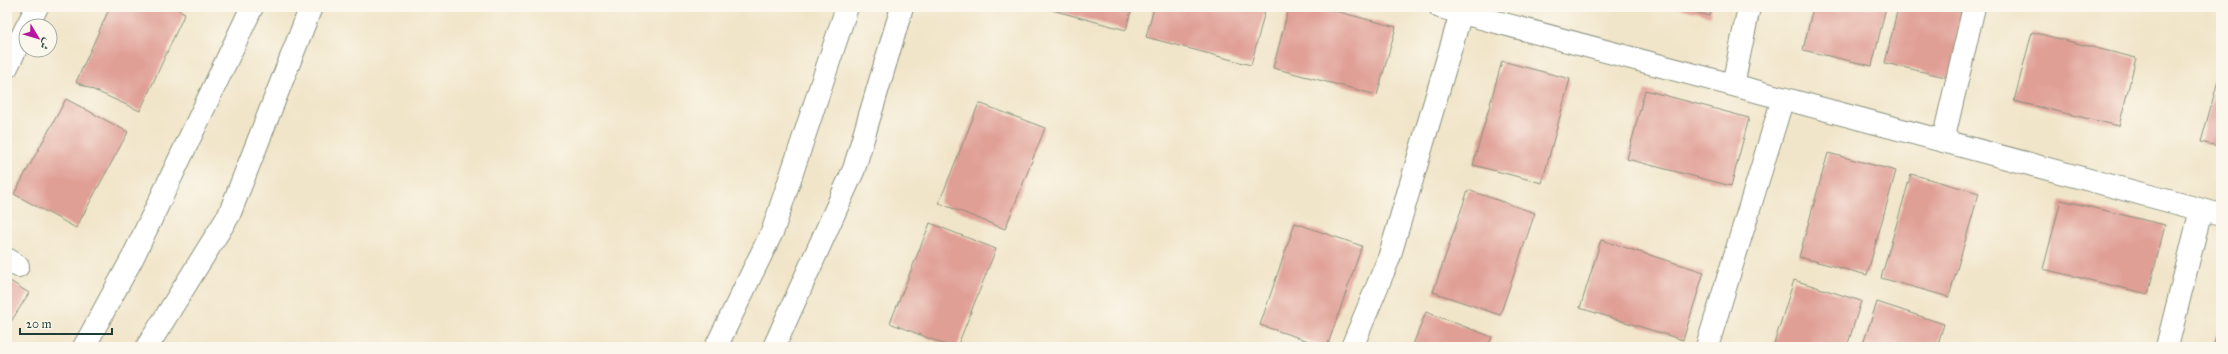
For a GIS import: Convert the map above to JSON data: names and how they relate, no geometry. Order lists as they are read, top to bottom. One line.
{"scale_bar":"20 m","north":"bottom right"}
